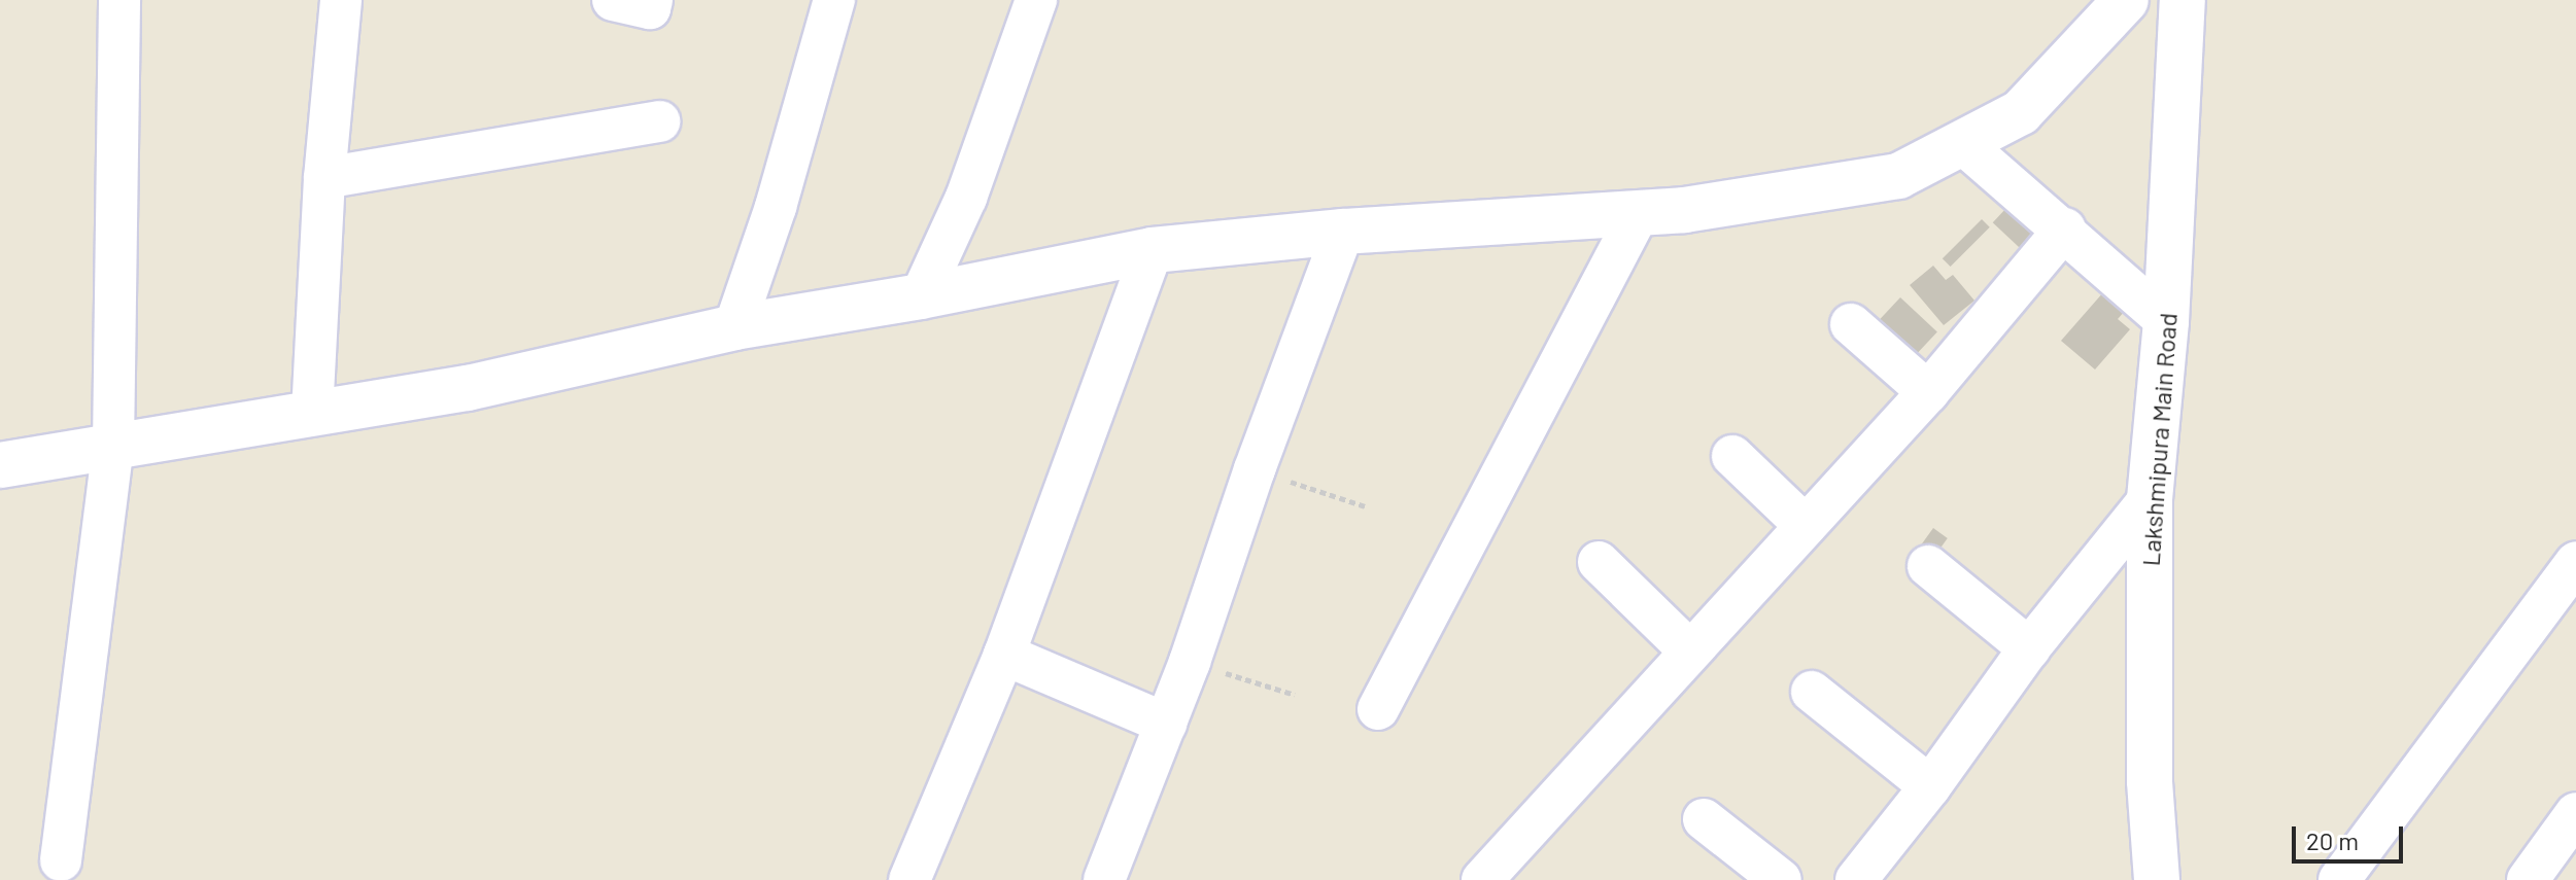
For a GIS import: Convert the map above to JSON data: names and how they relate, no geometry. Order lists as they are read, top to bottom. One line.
{"streets":{"street":["Lakshmipura Main Road"]},"scale_bar":"20 m"}
